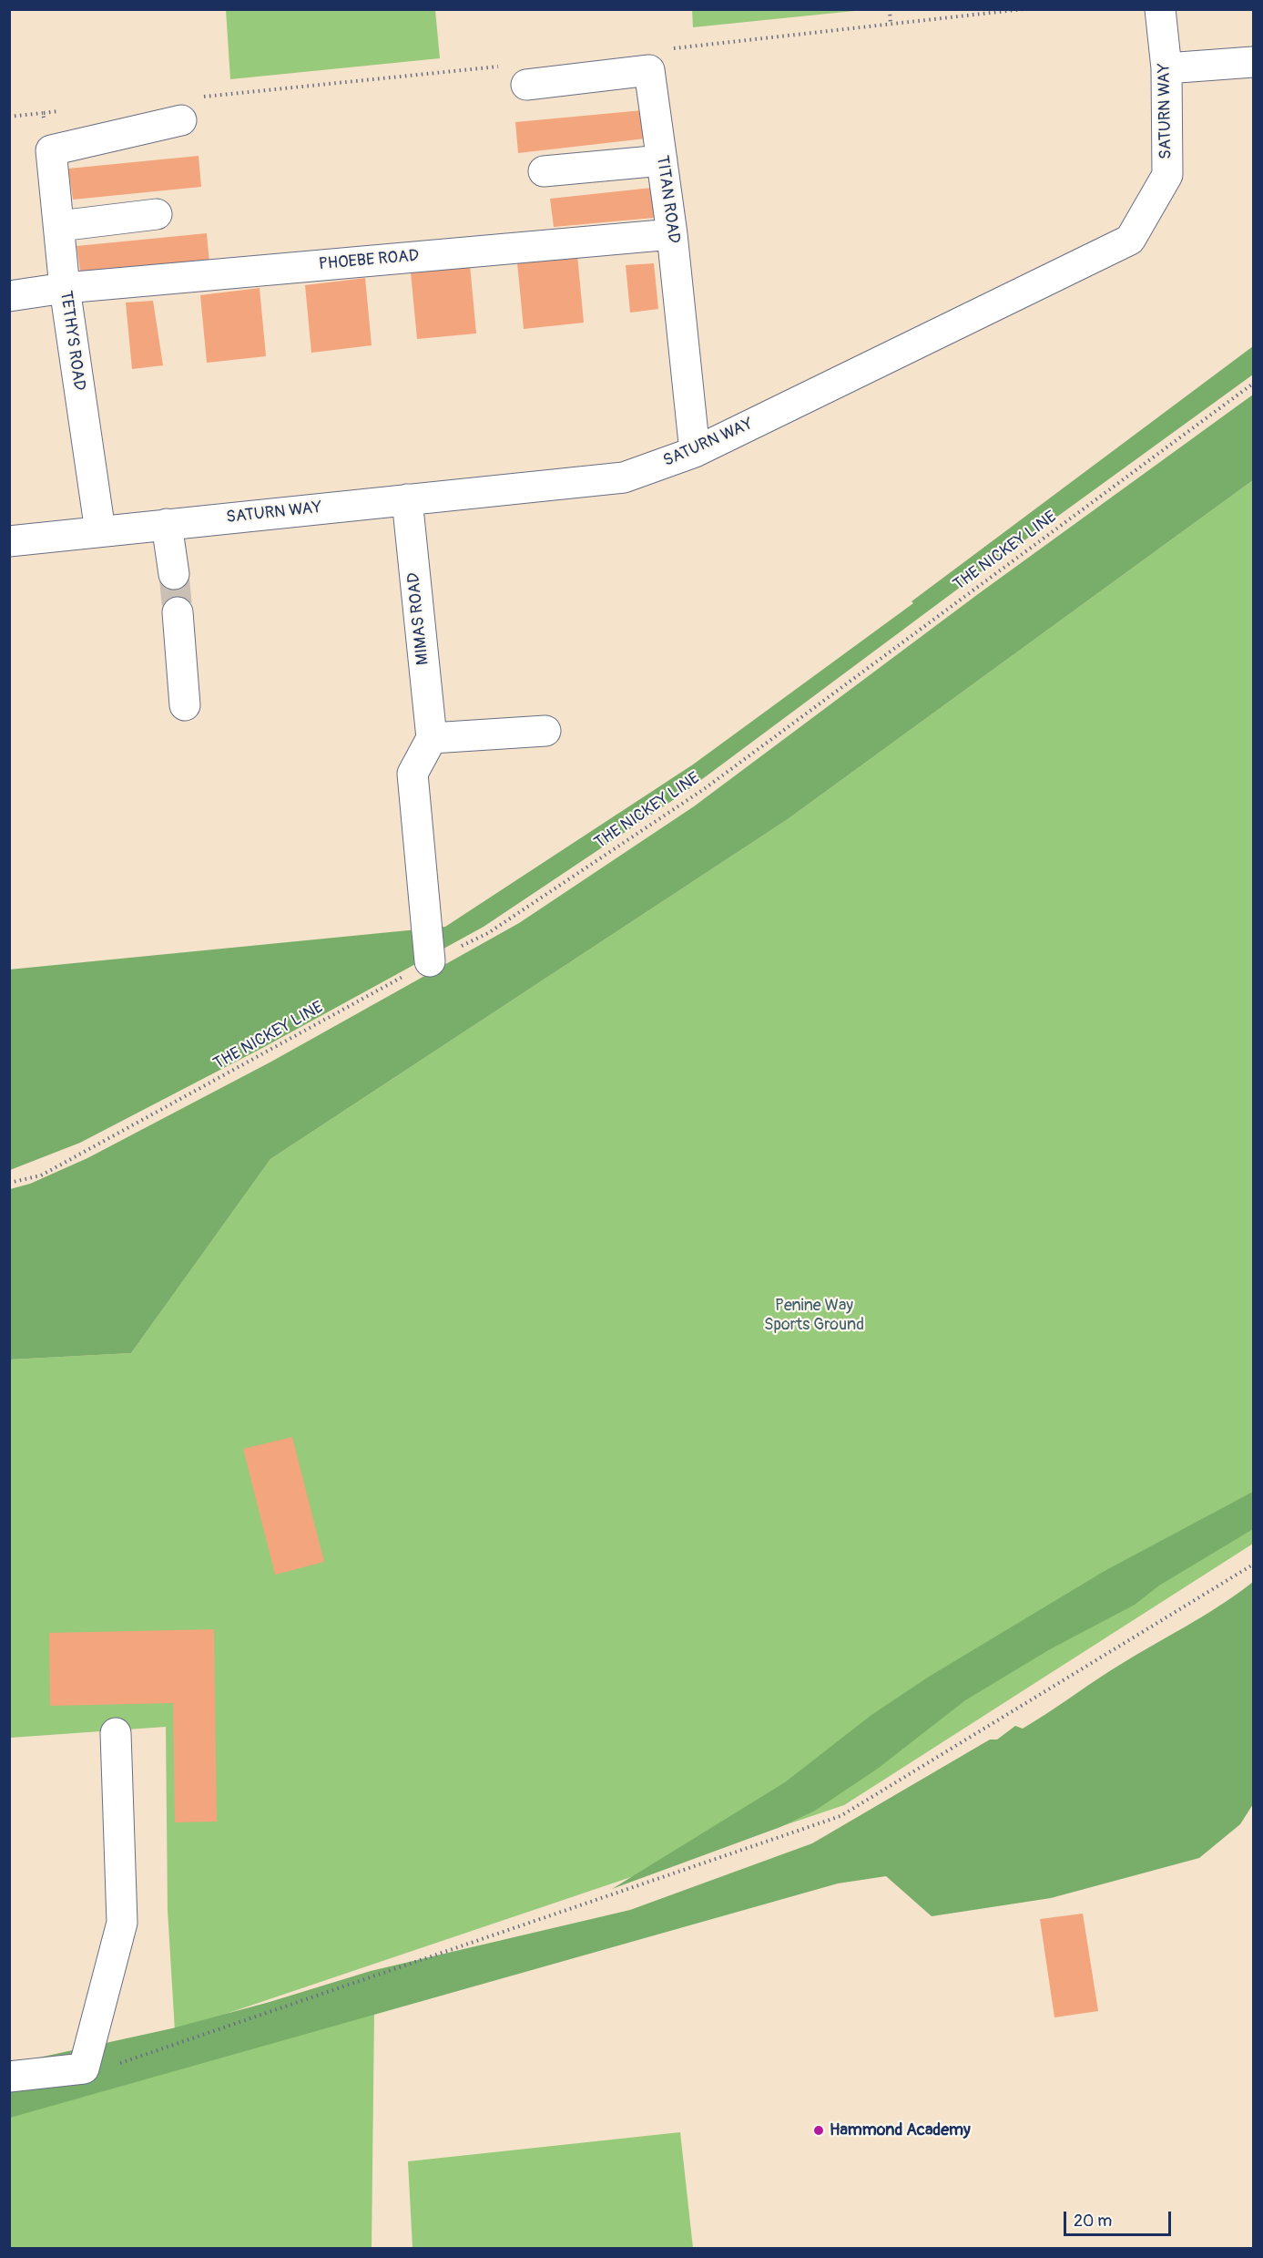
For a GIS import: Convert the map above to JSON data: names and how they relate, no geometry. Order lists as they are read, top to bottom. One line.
{"streets":{"street":["SATURN WAY","TITAN ROAD","PHOEBE ROAD","TETHYS ROAD","MIMAS ROAD"],"path":["THE NICKEY LINE"]},"crossings":[["SATURN WAY","TITAN ROAD"],["SATURN WAY","TETHYS ROAD"],["SATURN WAY","MIMAS ROAD"],["TITAN ROAD","PHOEBE ROAD"],["PHOEBE ROAD","TETHYS ROAD"]],"parks":["Penine Way Sports Ground"],"places":["Hammond Academy"],"scale_bar":"20 m"}
